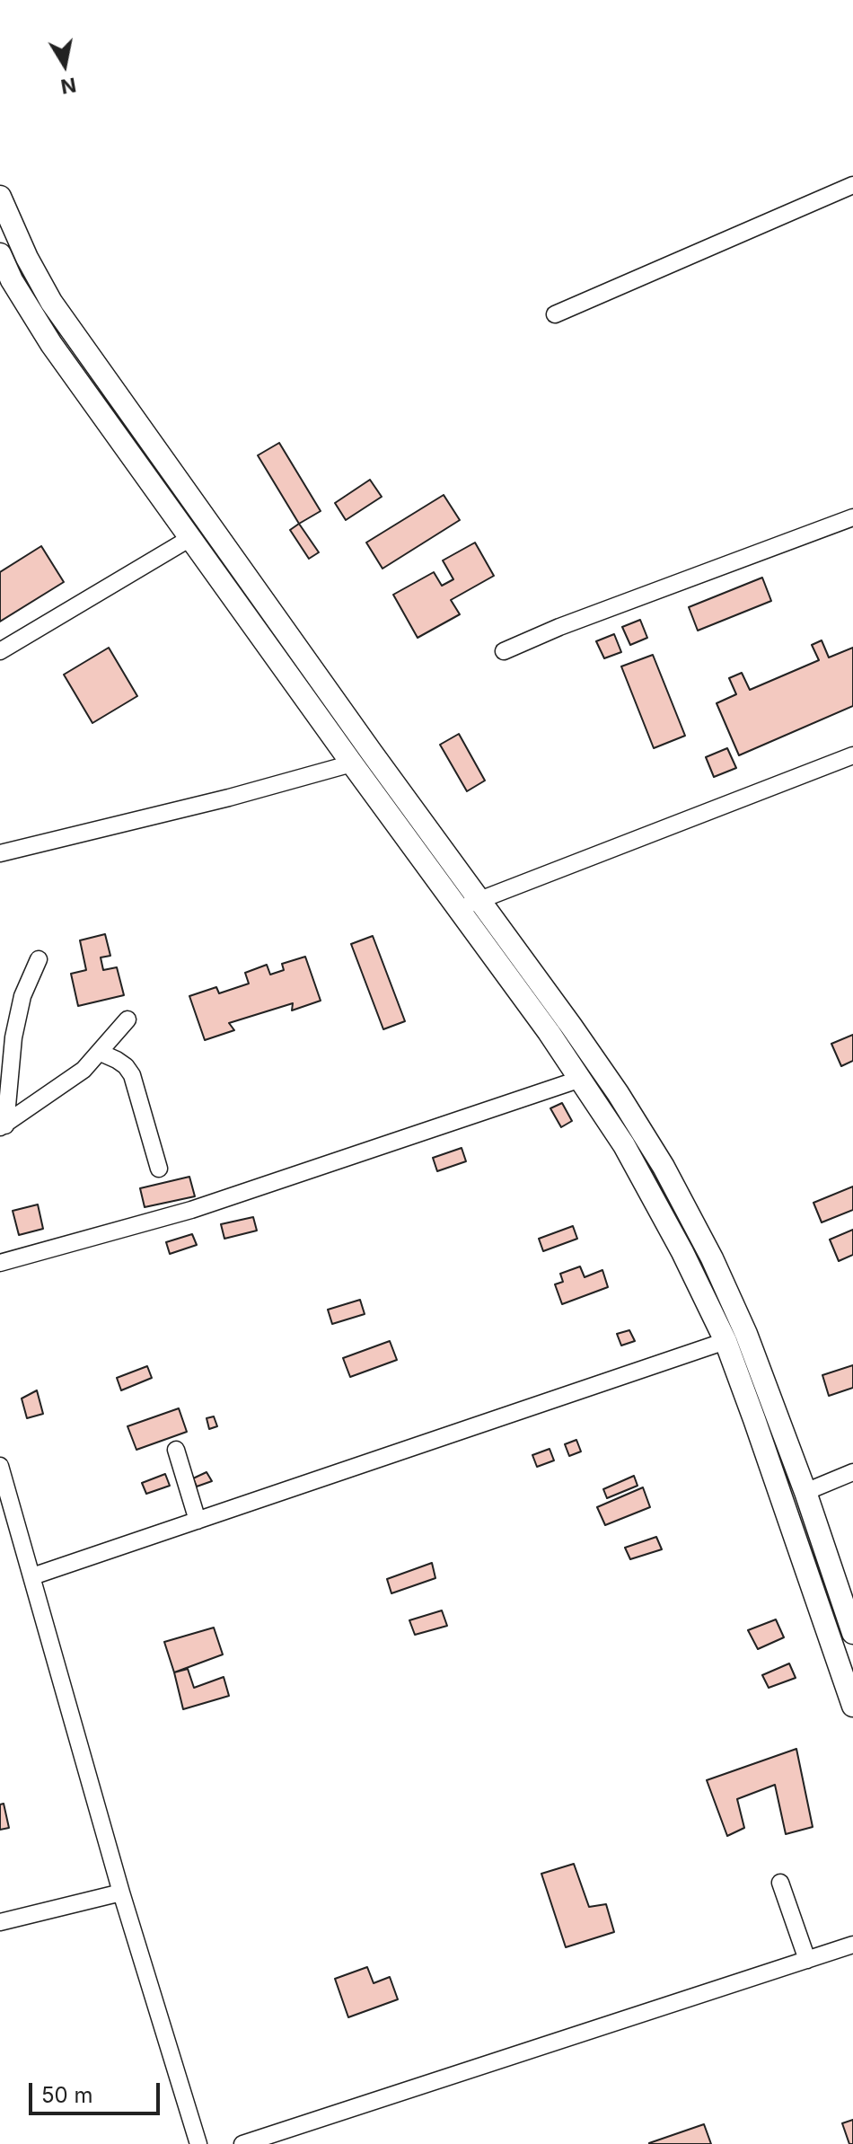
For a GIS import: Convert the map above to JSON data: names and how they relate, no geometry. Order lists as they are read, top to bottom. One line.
{"scale_bar":"50 m","north":"bottom"}
